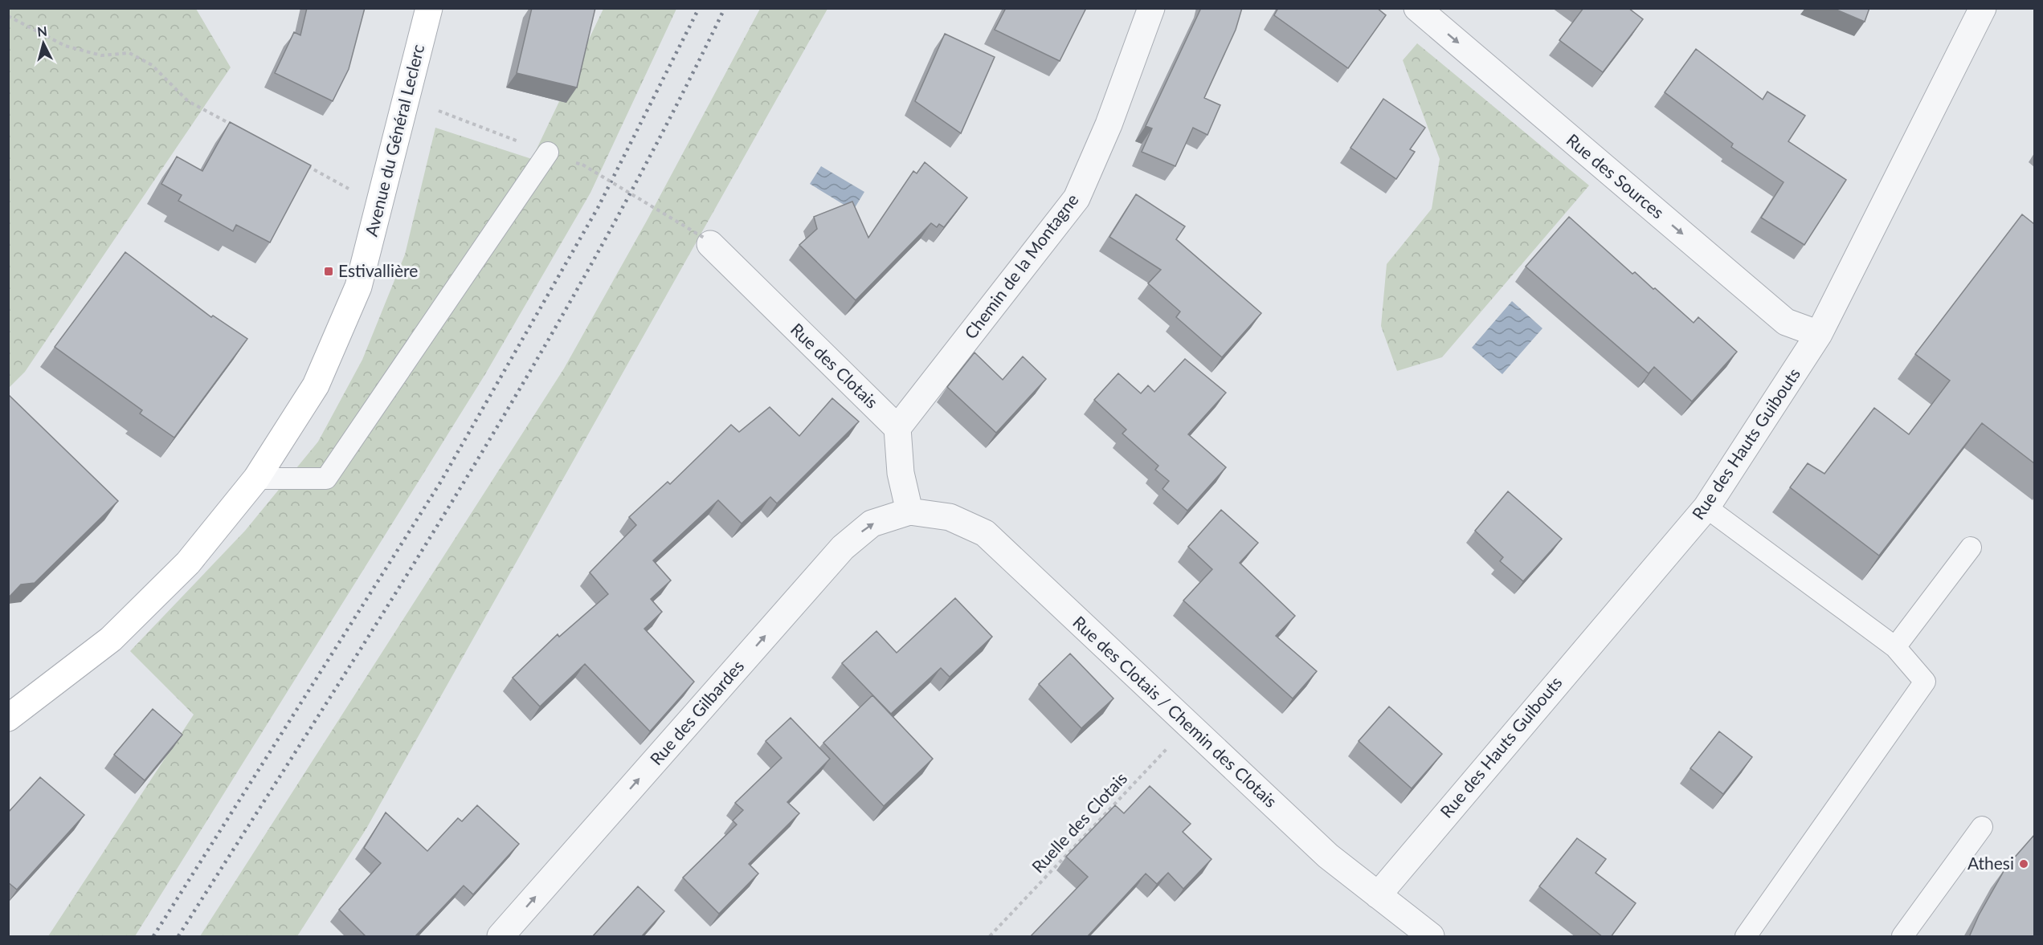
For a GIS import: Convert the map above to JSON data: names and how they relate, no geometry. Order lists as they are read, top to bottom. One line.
{"streets":{"main road":["Avenue du Général Leclerc"],"street":["Rue des Sources","Chemin de la Montagne","Rue des Clotais","Rue des Hauts Guibouts","Rue des Clotais / Chemin des Clotais","Rue des Gilbardes"],"path":["Ruelle des Clotais"]},"crossings":[["Rue des Sources","Rue des Hauts Guibouts"],["Chemin de la Montagne","Rue des Clotais"],["Rue des Hauts Guibouts","Rue des Clotais / Chemin des Clotais"],["Rue des Clotais / Chemin des Clotais","Rue des Gilbardes"],["Rue des Clotais / Chemin des Clotais","Ruelle des Clotais"]],"one_way":["Rue des Sources","Rue des Gilbardes"],"places":{"transit":["Estivallière"],"other":["Athesi"]},"north":"top"}
